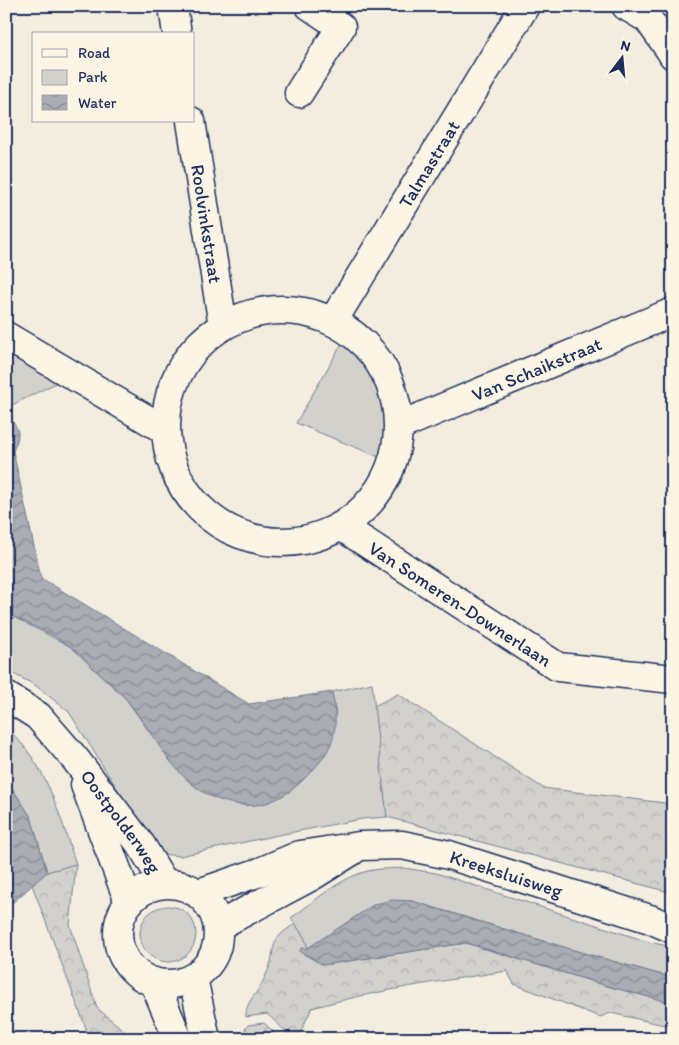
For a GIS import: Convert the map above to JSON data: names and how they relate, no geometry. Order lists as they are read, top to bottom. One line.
{"streets":{"street":["Talmastraat","Roolvinkstraat","Van Schaikstraat","Van Someren-Downerlaan","Oostpolderweg","Kreeksluisweg"]},"crossings":[["Oostpolderweg","Kreeksluisweg"]],"legend":["Road","Park","Water"],"north":"top"}
